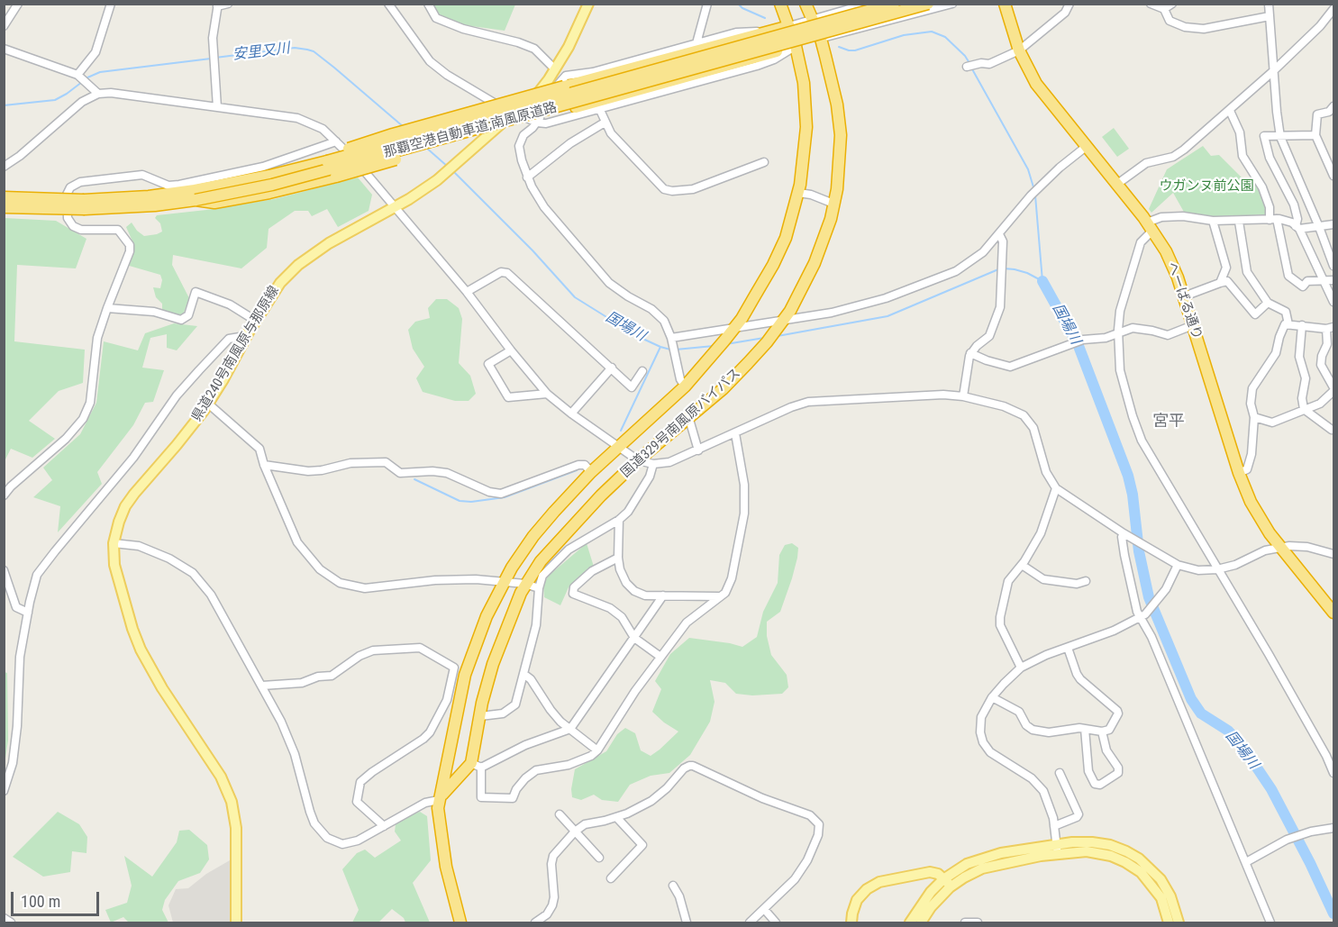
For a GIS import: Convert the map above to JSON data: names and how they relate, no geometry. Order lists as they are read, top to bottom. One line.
{"streets":{"highway":["那覇空港自動車道;南風原道路","へーばる通り","国道329号南風原バイパス"],"main road":["県道240号南風原与那原線"]},"districts":["宮平"],"water":["安里又川","国場川"],"parks":["ウガンヌ前公園"],"scale_bar":"100 m"}
